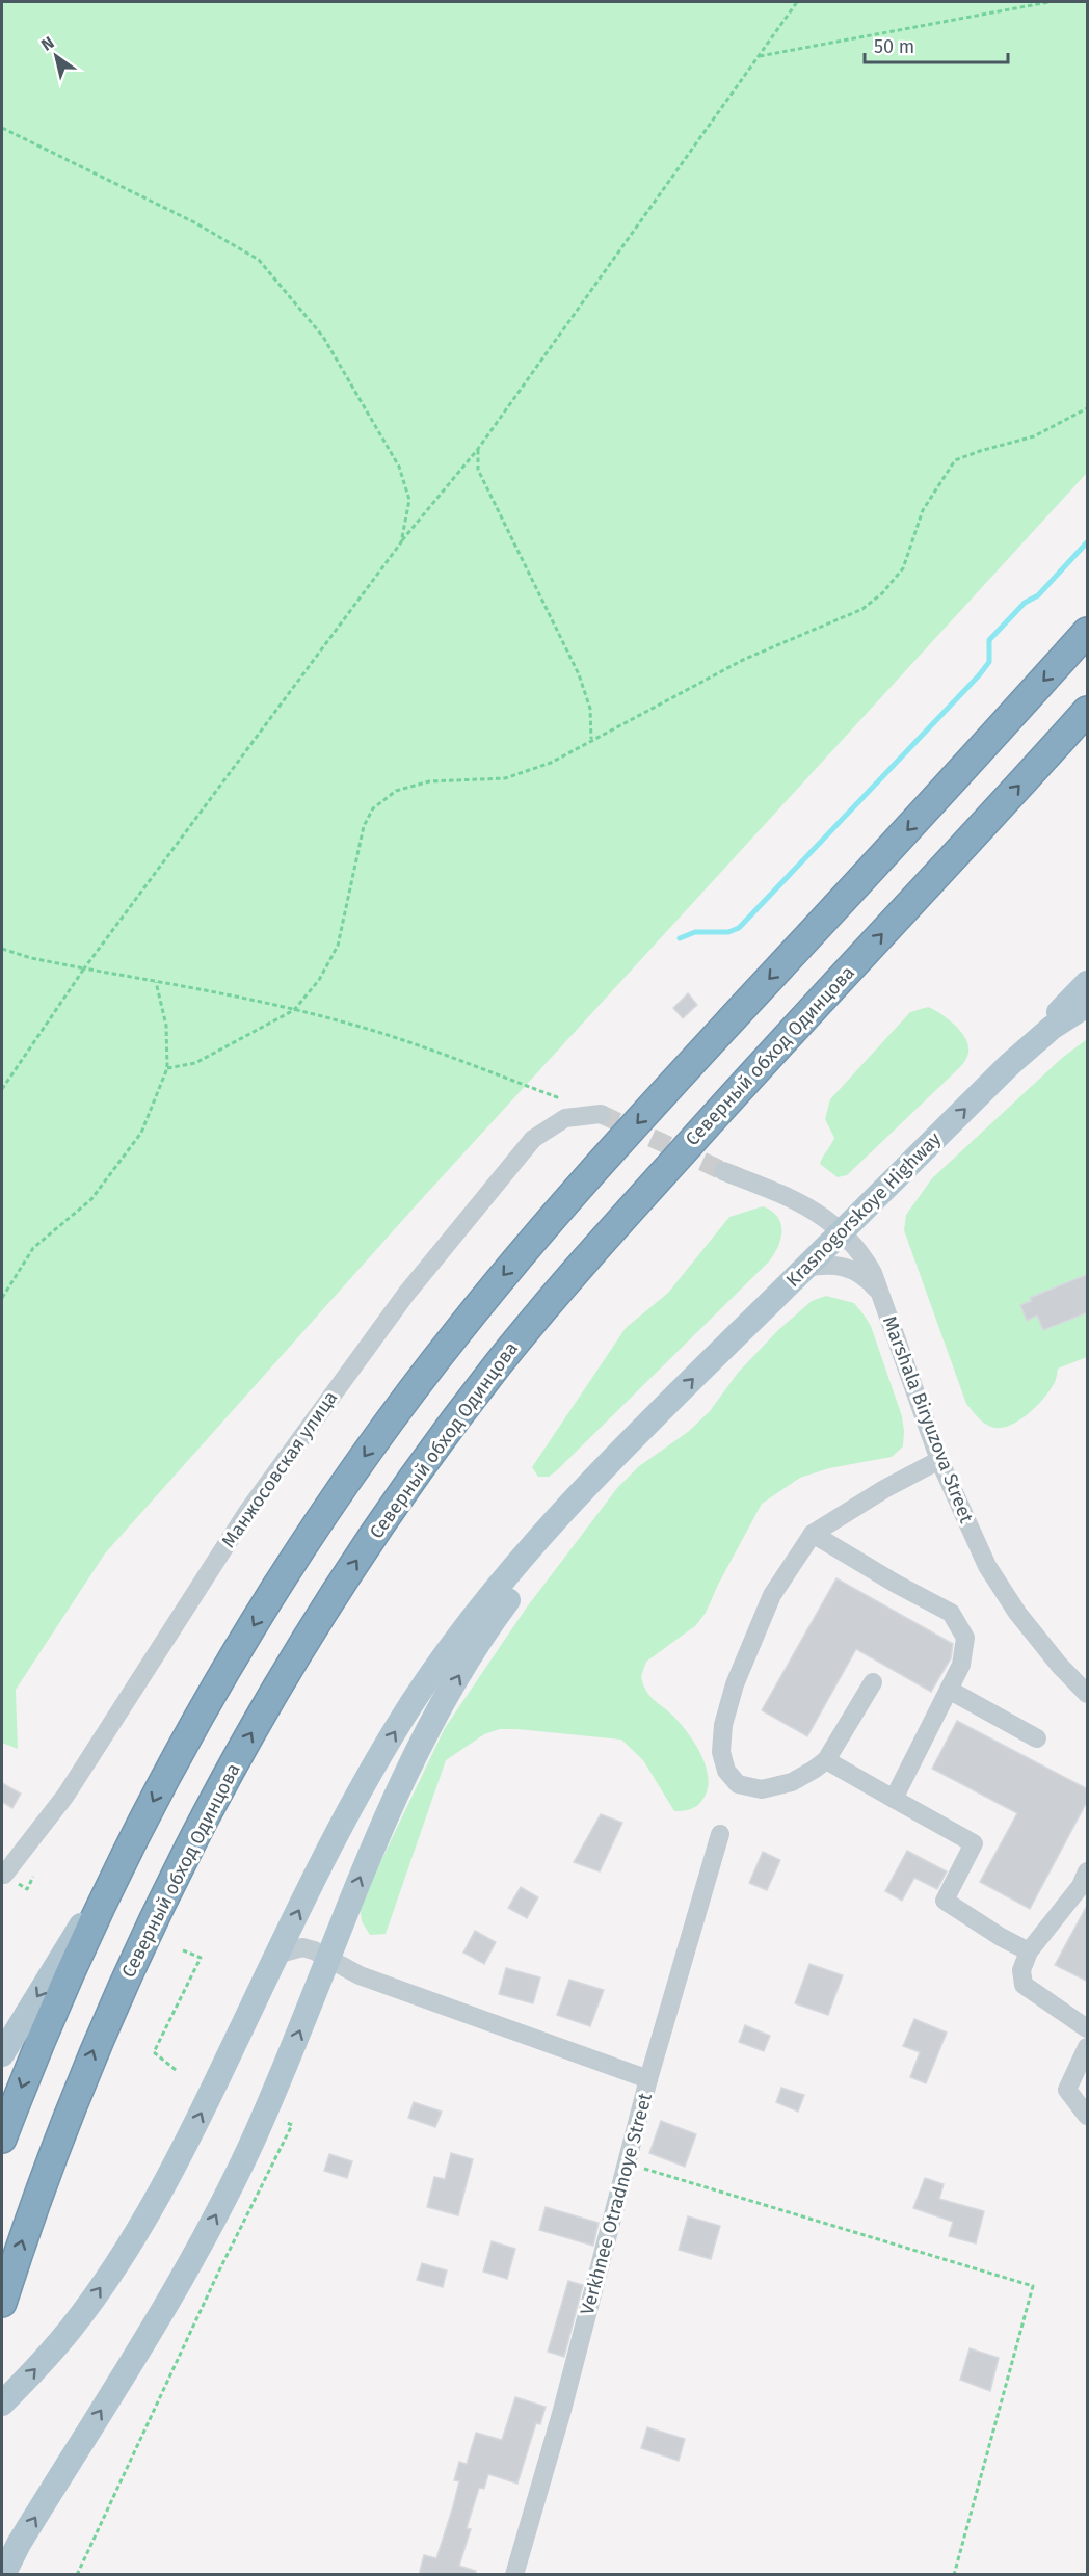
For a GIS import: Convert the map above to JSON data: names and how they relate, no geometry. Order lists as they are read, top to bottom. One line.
{"streets":{"highway":["Северный обход Одинцова"],"main road":["Krasnogorskoye Highway"],"street":["Marshala Biryuzova Street","Манжосовская улица","Verkhnee Otradnoye Street"]},"crossings":[["Krasnogorskoye Highway","Marshala Biryuzova Street"]],"one_way":["Krasnogorskoye Highway"],"scale_bar":"50 m","north":"top left"}
